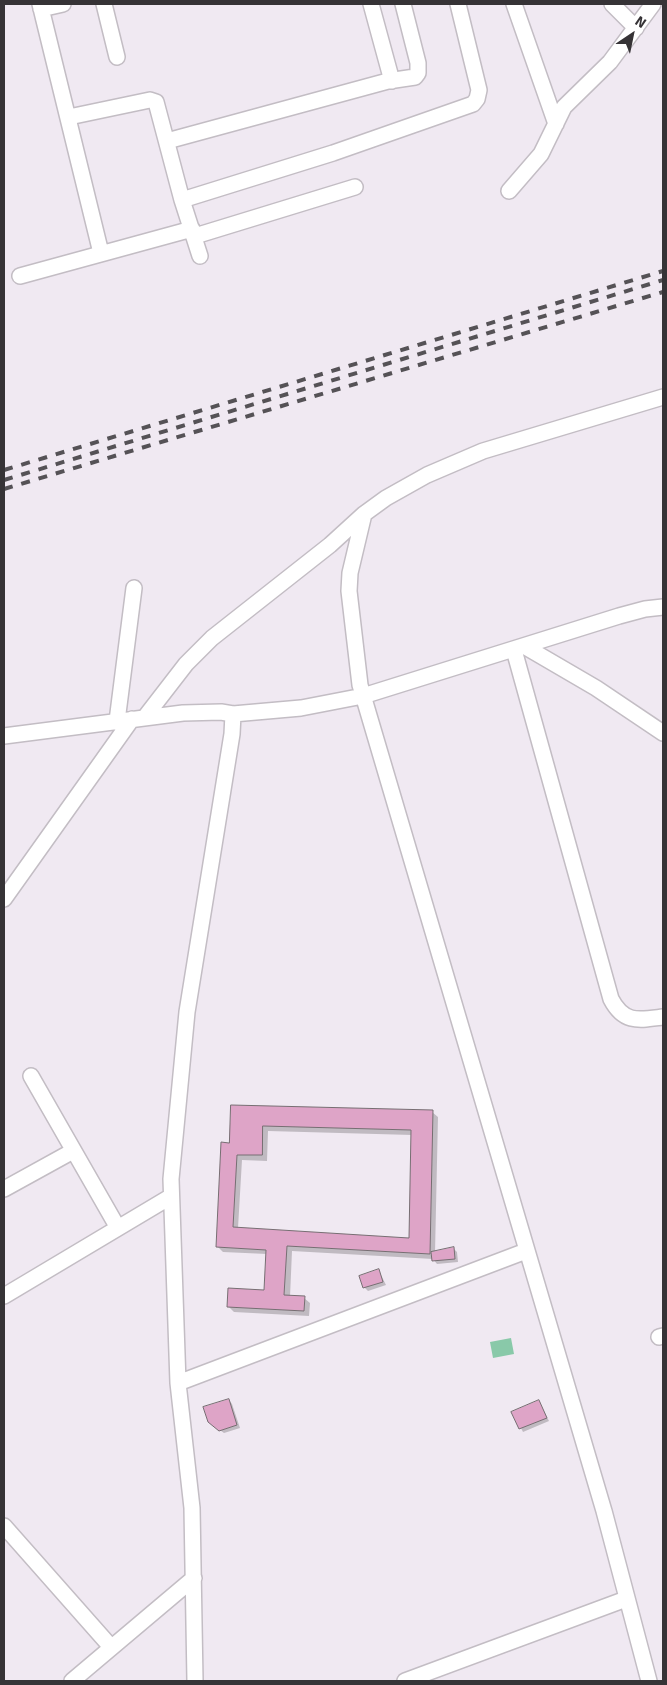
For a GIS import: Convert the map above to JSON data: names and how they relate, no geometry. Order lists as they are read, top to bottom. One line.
{"north":"top right"}
